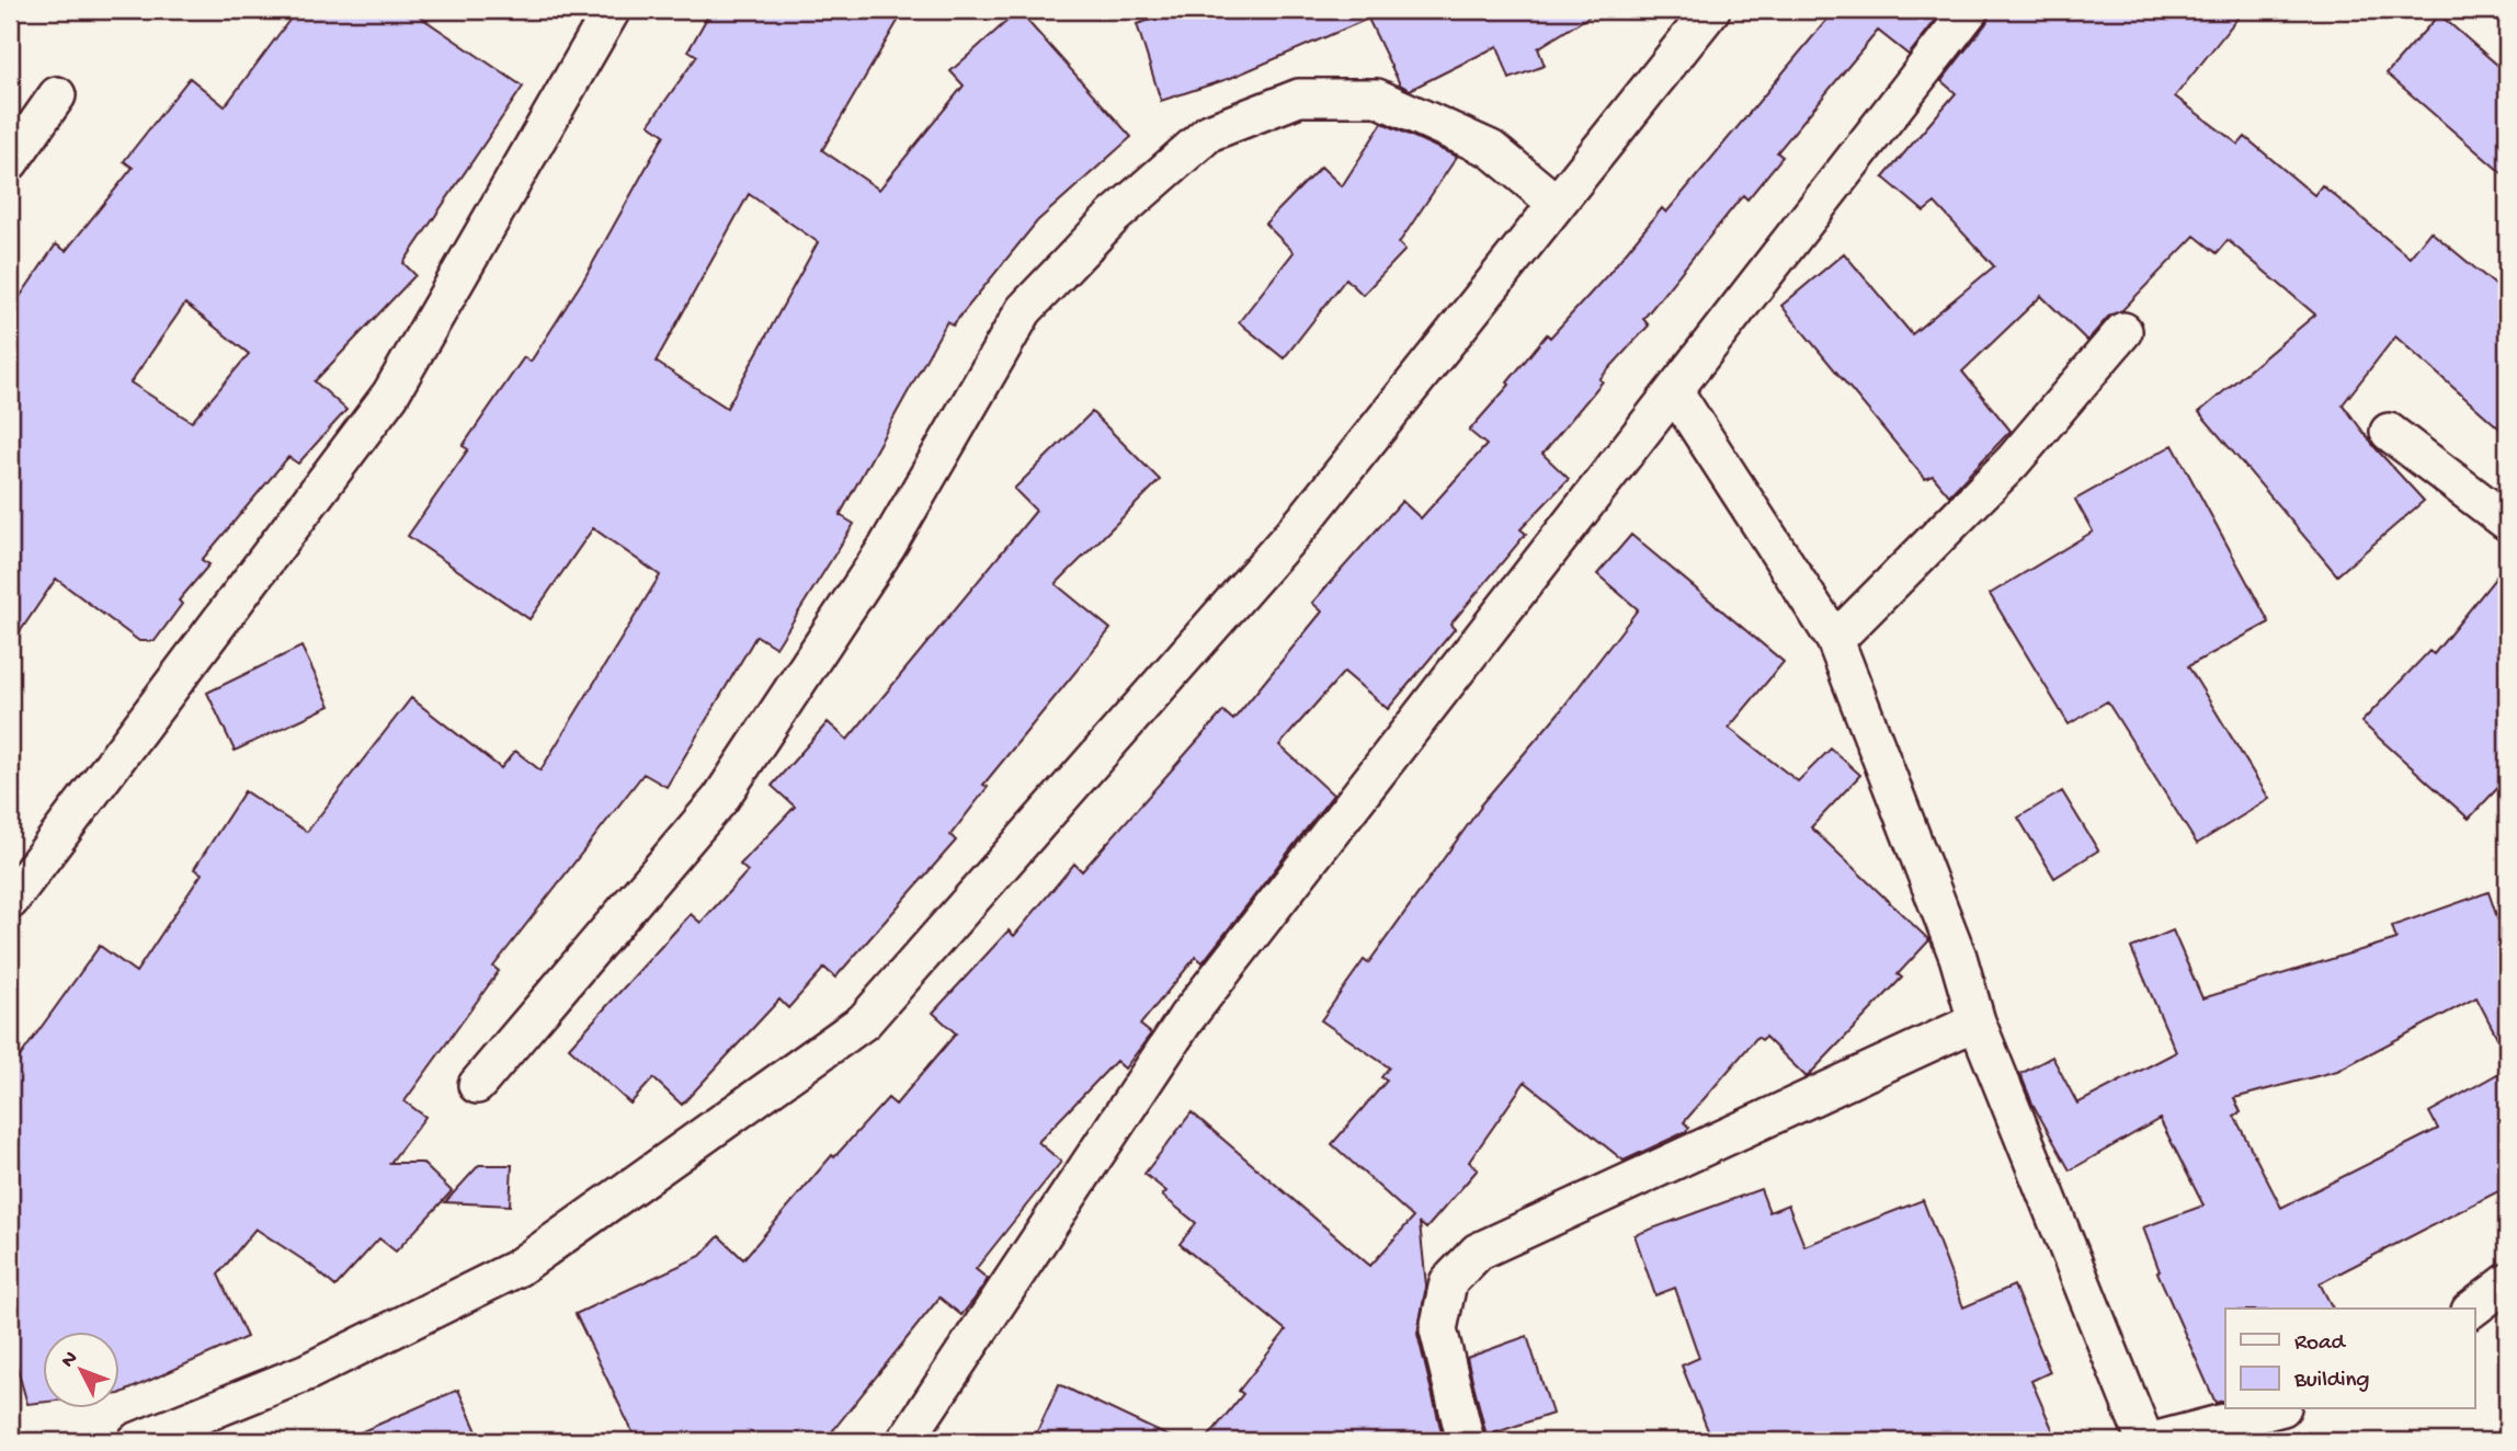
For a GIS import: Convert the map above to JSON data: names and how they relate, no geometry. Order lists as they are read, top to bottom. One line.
{"legend":["Road","Building"],"north":"top left"}
